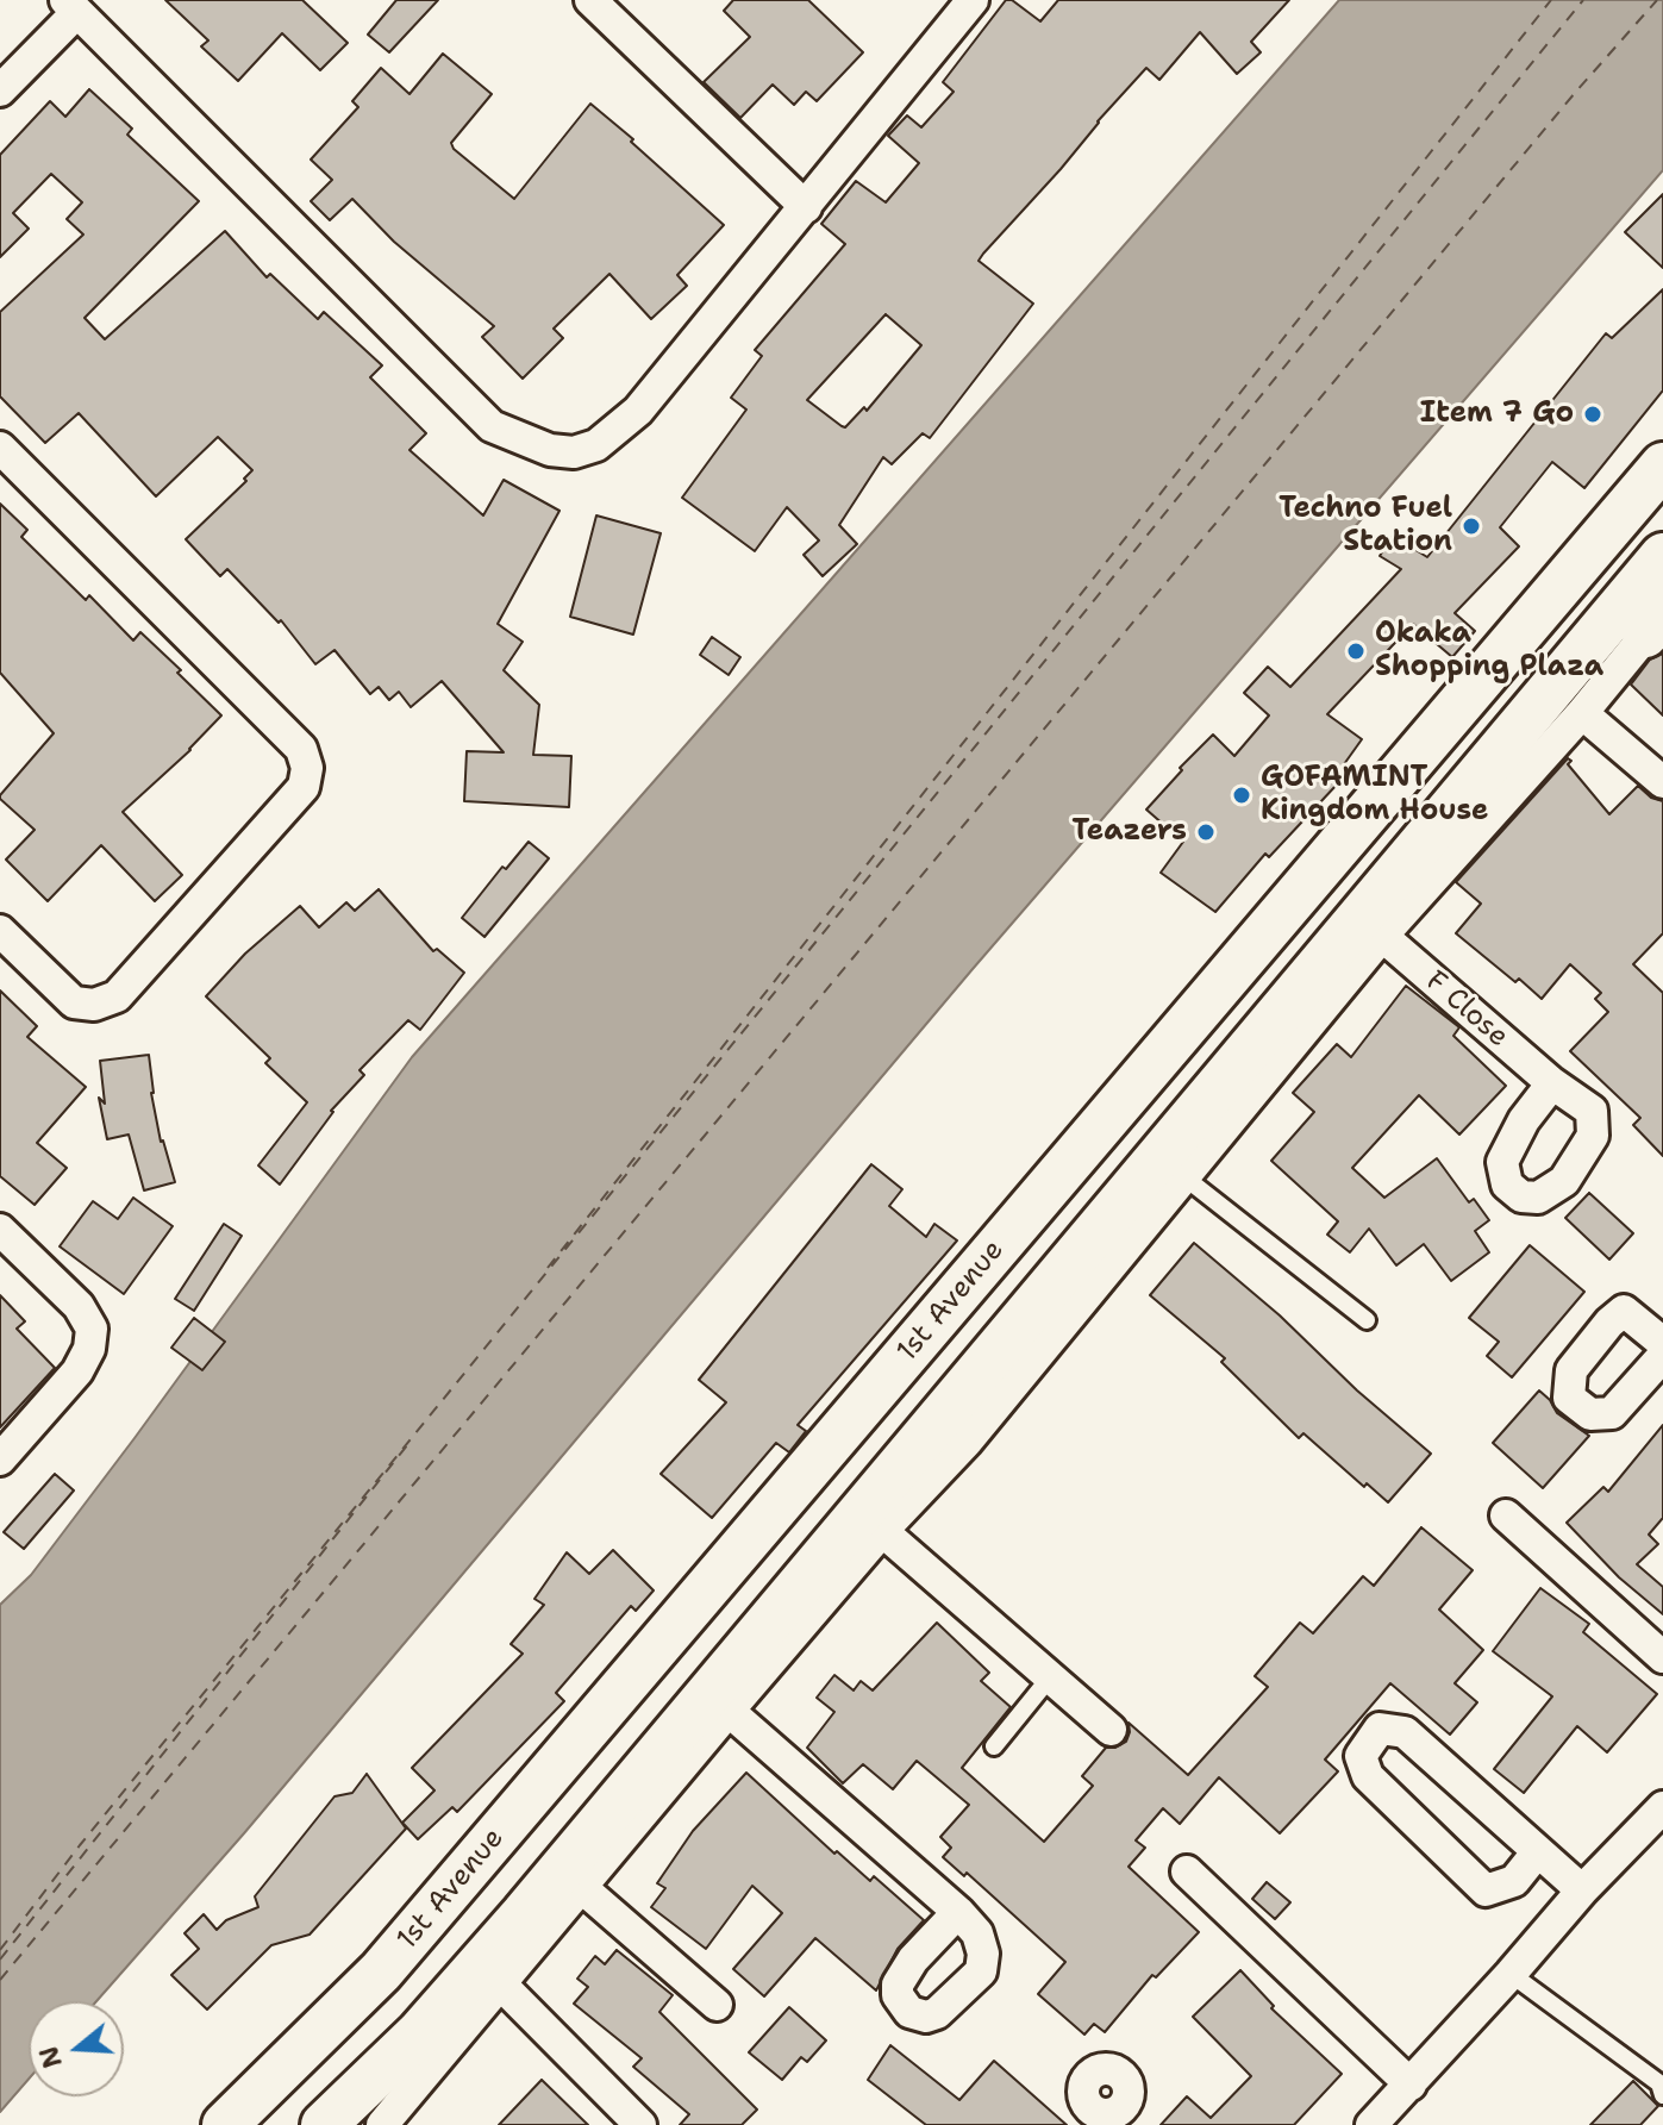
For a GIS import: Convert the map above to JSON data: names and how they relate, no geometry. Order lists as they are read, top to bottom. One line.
{"streets":{"main road":["1st Avenue"],"street":["F Close"]},"places":["Item 7 Go","Techno Fuel Station","Okaka Shopping Plaza","GOFAMINT Kingdom House","Teazers"],"north":"left"}
